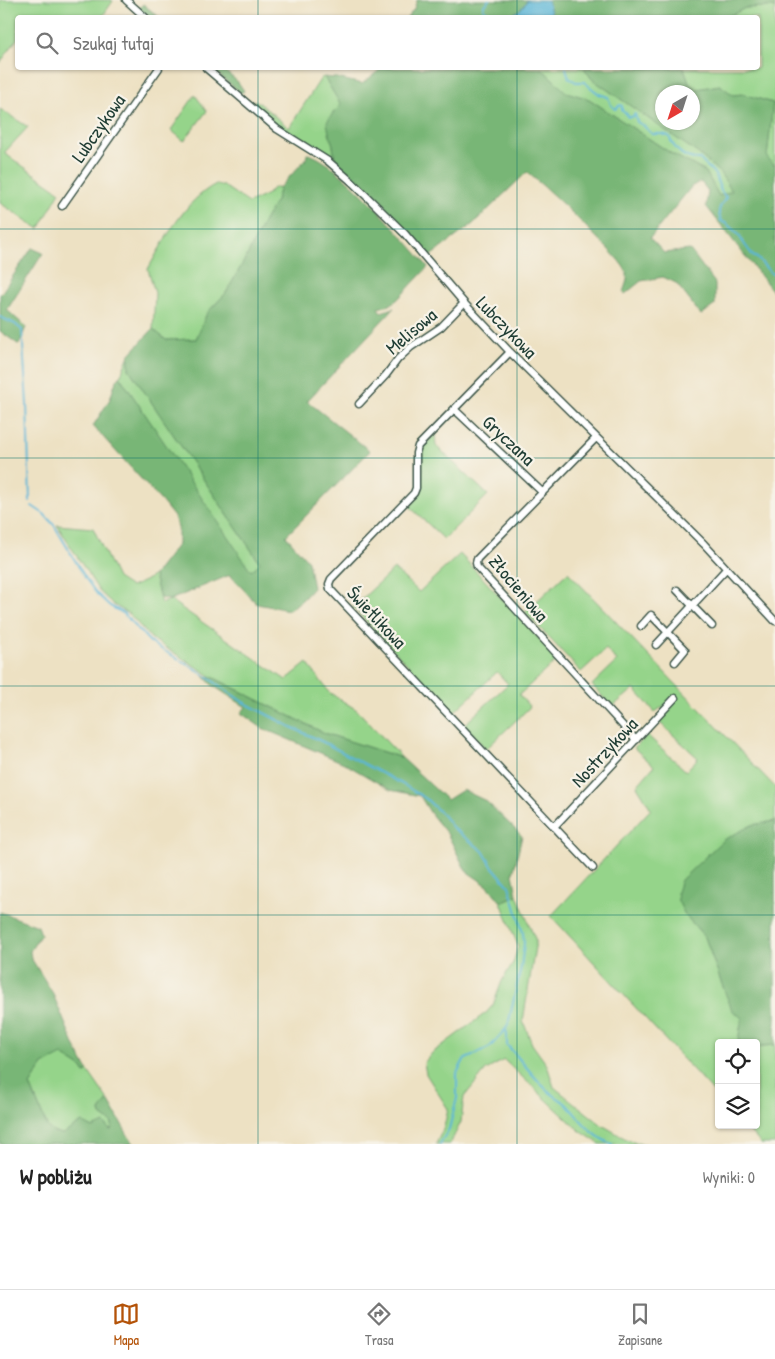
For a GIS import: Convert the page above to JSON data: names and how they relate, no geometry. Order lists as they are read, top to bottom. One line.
{"streets":{"street":["Lubczykowa","Melisowa","Gryczana","Złocieniowa","Świetlikowa","Nostrzykowa"]},"crossings":[["Lubczykowa","Melisowa"],["Lubczykowa","Złocieniowa"],["Lubczykowa","Świetlikowa"],["Gryczana","Złocieniowa"],["Gryczana","Świetlikowa"],["Złocieniowa","Nostrzykowa"],["Świetlikowa","Nostrzykowa"]],"north":"bottom left","page":{"search":"Szukaj tutaj","heading":["W pobliżu","Wyniki: 0"],"nav":["Mapa","Trasa","Zapisane"]}}
